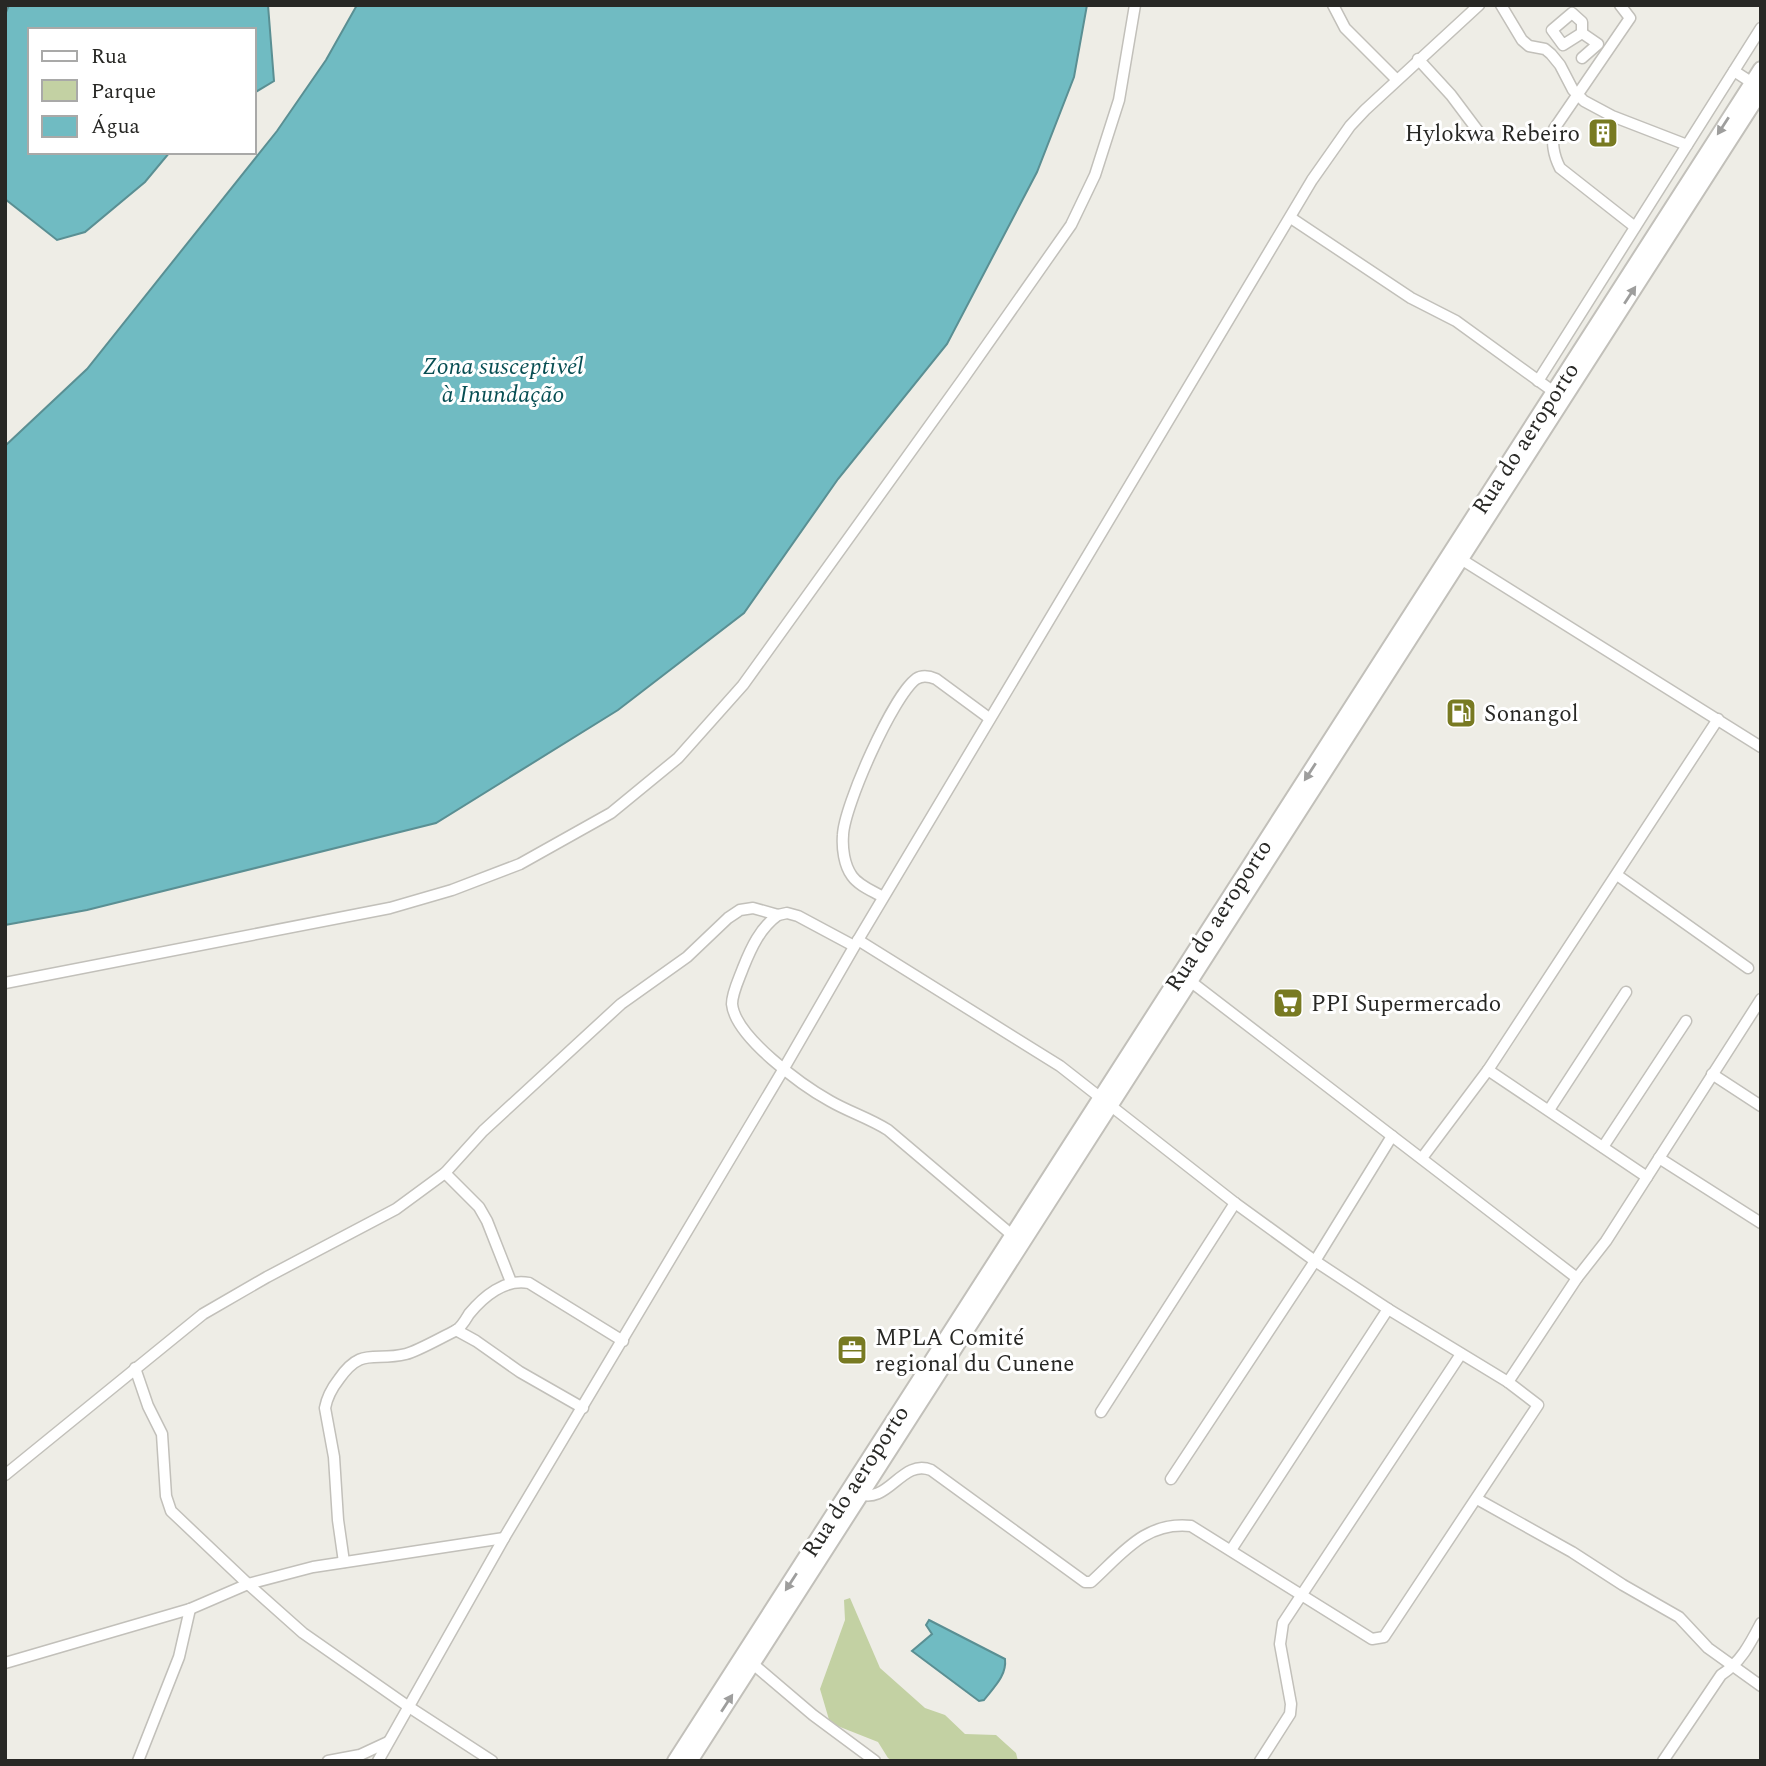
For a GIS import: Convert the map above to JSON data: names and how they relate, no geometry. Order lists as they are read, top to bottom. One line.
{"streets":{"main road":["Rua do aeroporto"]},"water":["Zona susceptivél à Inundação"],"places":{"building":["Hylokwa Rebeiro"],"fuel station":["Sonangol"],"supermarket":["PPI Supermercado"],"office":["MPLA Comité regional du Cunene"]},"legend":["Rua","Parque","Água"]}
